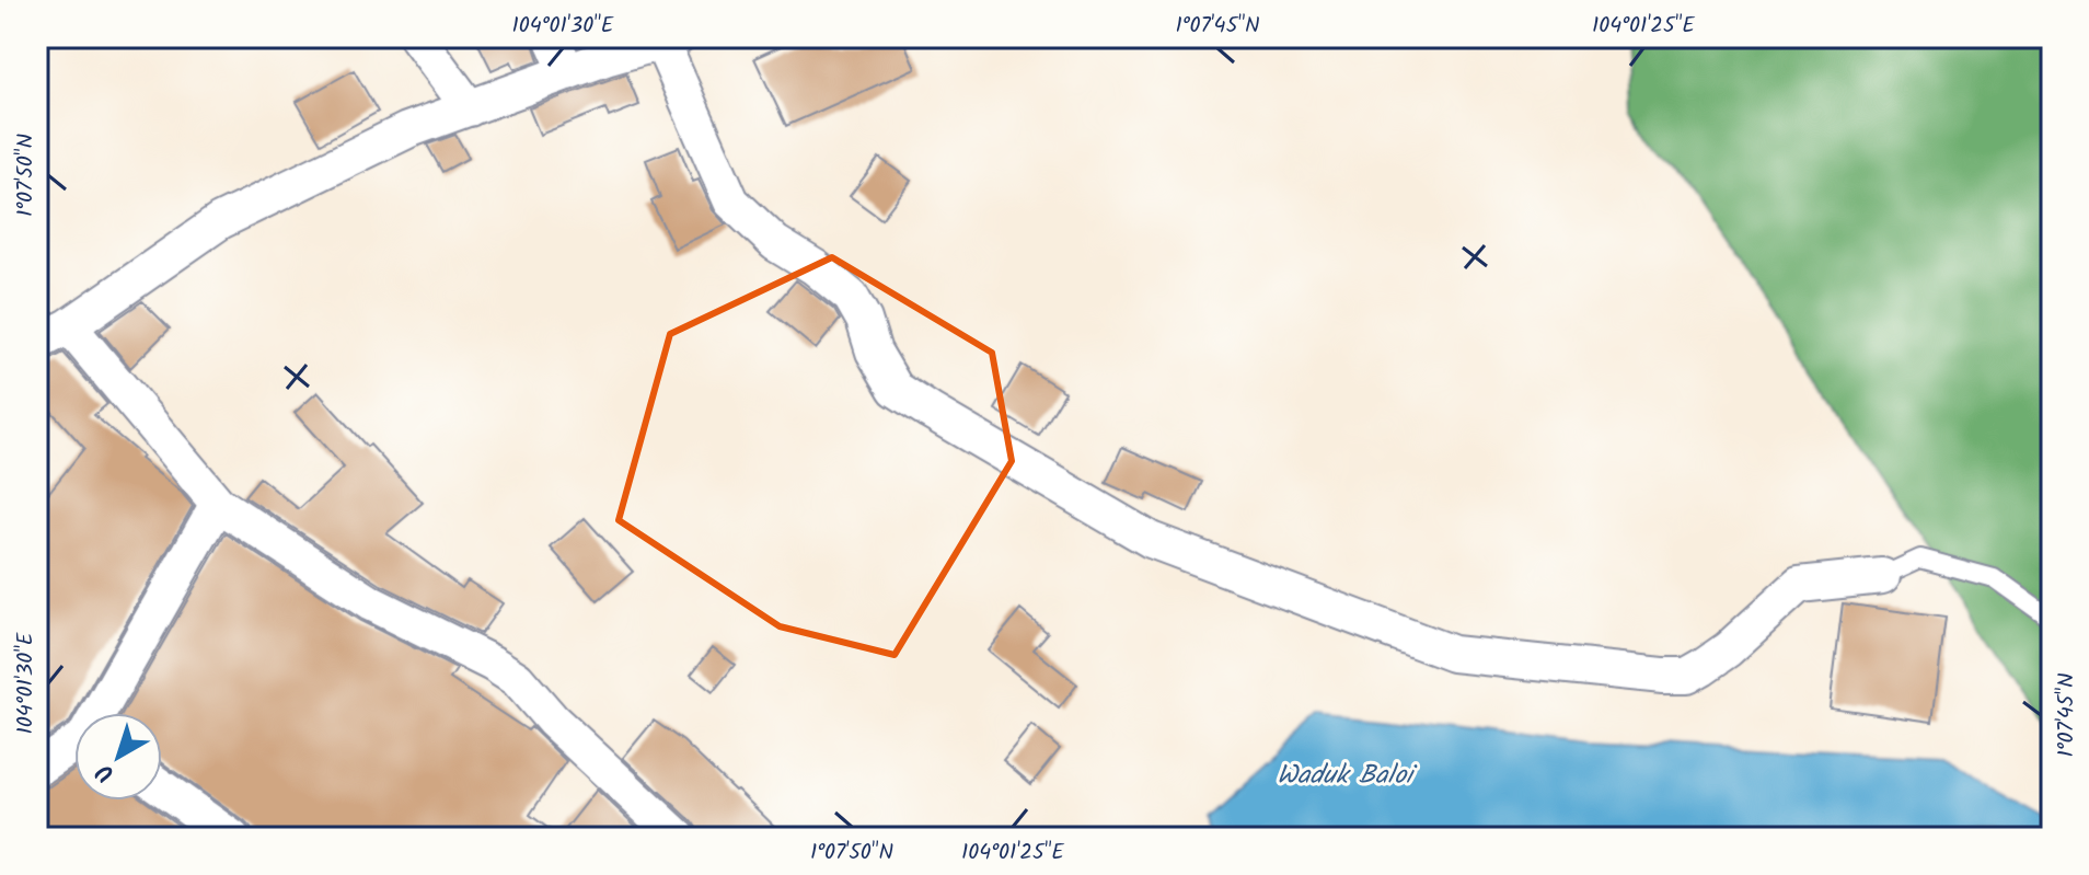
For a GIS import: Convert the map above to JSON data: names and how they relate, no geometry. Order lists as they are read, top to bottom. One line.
{"water":["Waduk Baloi"],"north":"bottom left","coordinates":["104°01'30\"E","1°07'45\"N","104°01'25\"E","1°07'50\"N"]}
